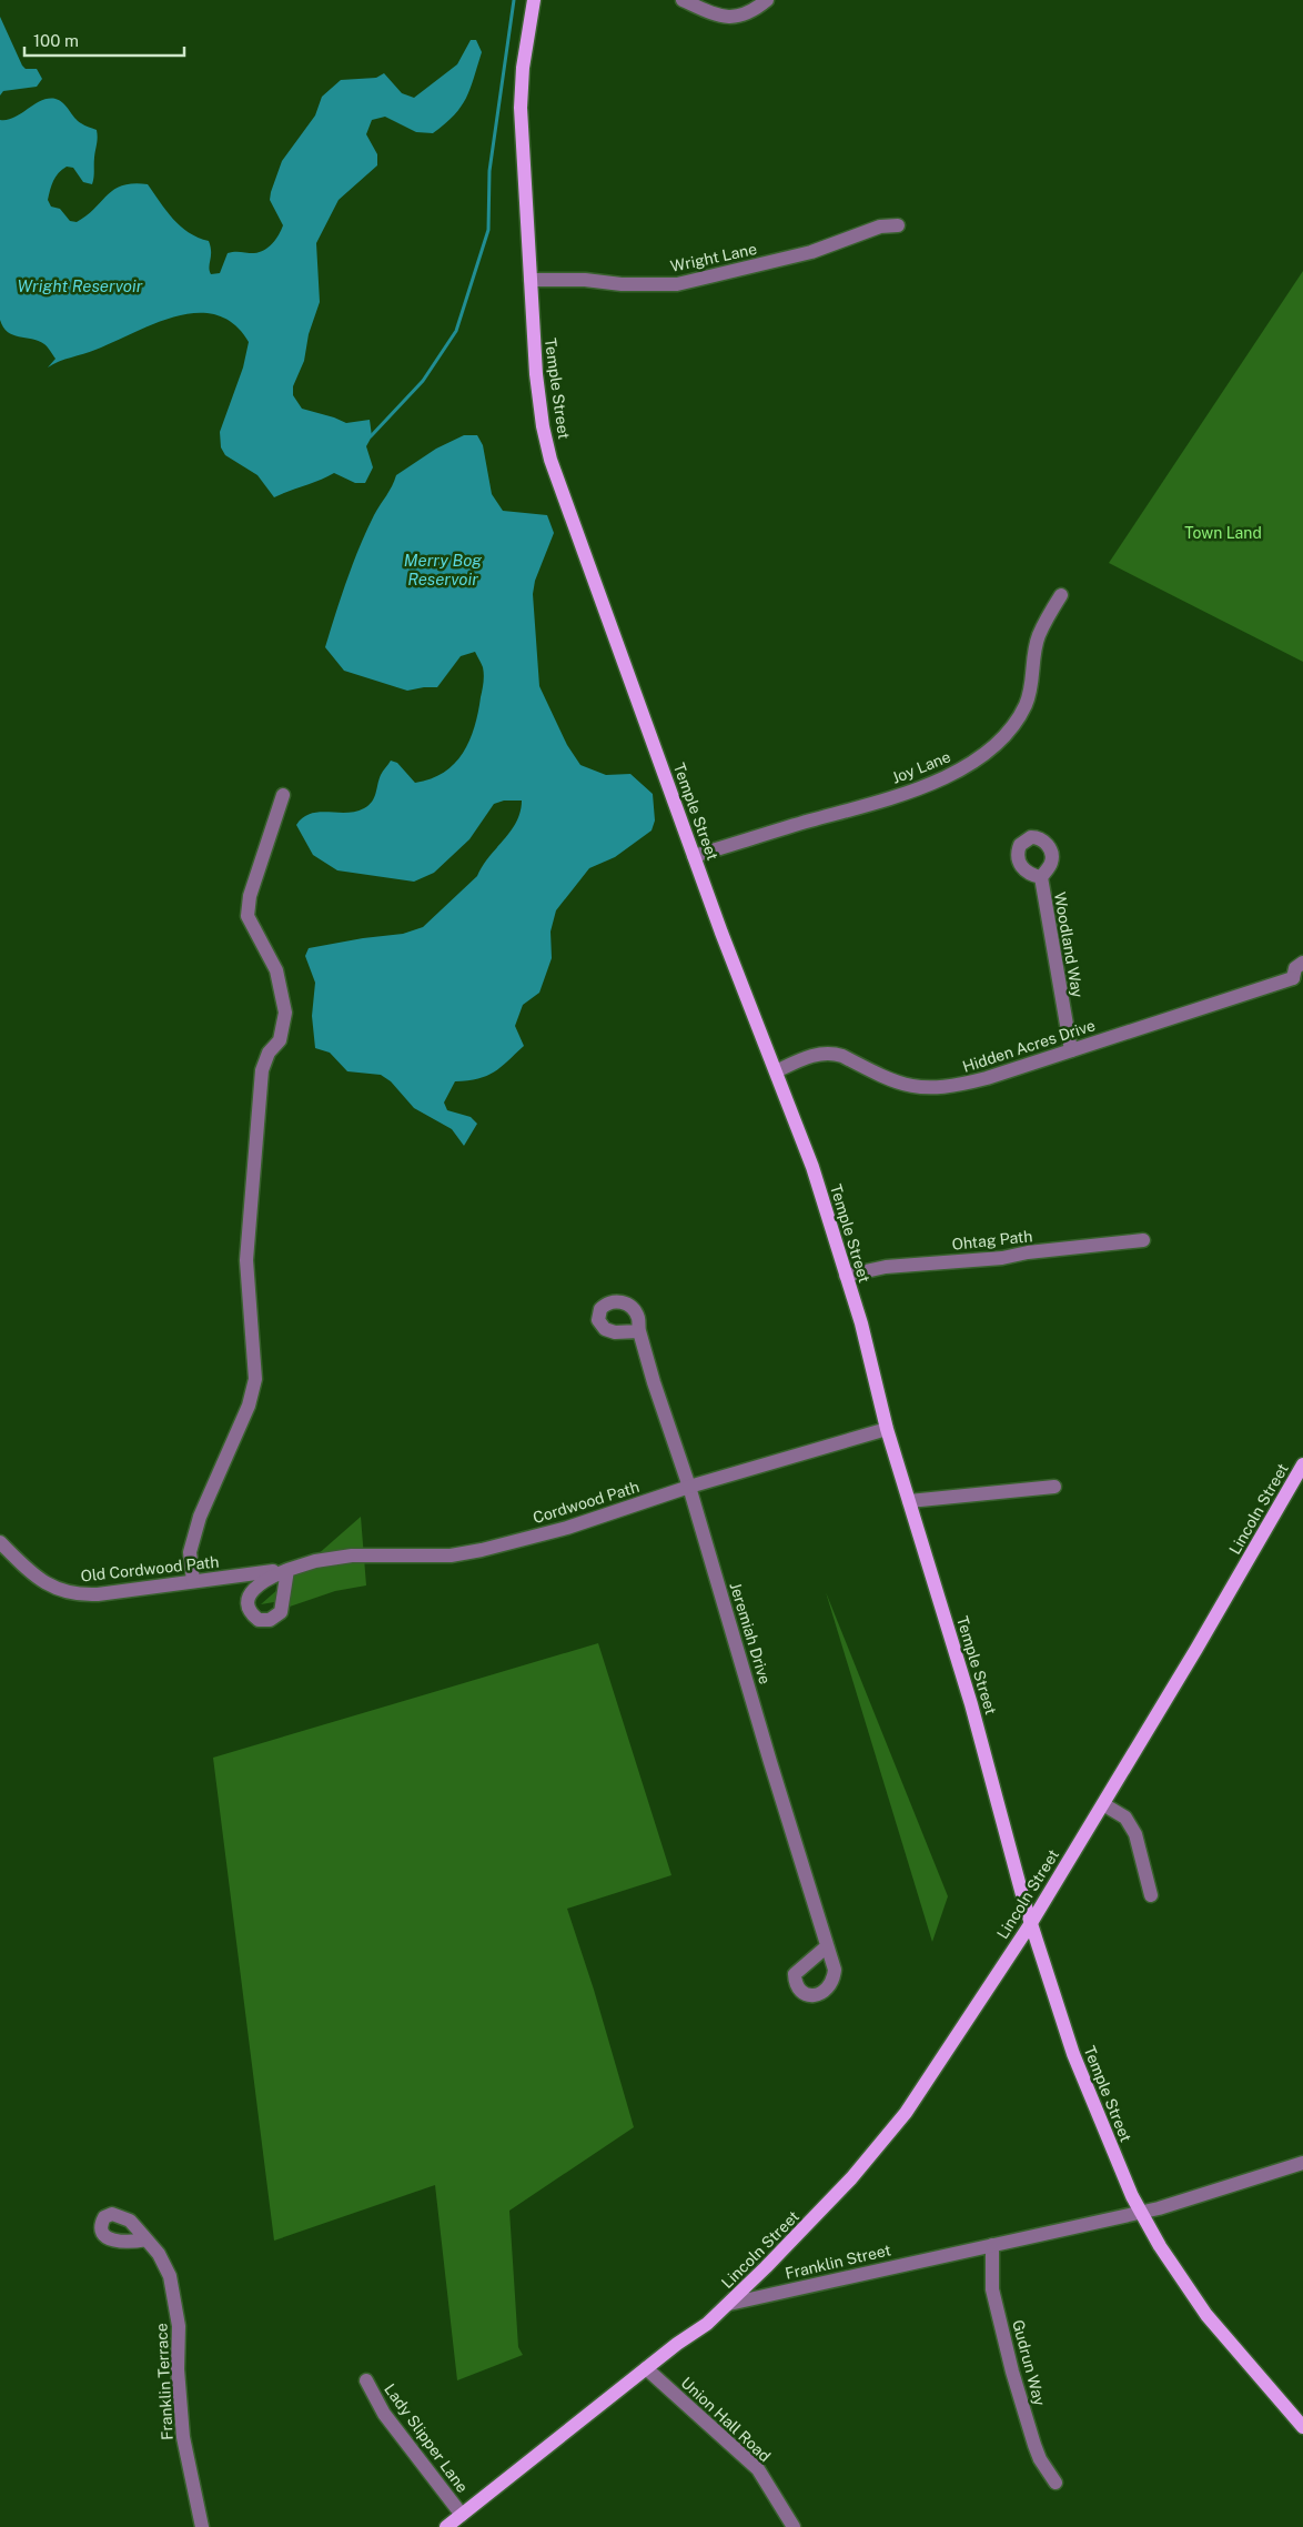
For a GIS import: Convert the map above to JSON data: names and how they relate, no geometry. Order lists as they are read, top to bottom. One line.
{"streets":{"main road":["Temple Street","Lincoln Street"],"street":["Wright Lane","Joy Lane","Woodland Way","Hidden Acres Drive","Ohtag Path","Cordwood Path","Old Cordwood Path","Jeremiah Drive","Franklin Street","Gudrun Way","Franklin Terrace","Union Hall Road","Lady Slipper Lane"]},"crossings":[["Wright Lane","Temple Street"],["Temple Street","Joy Lane"],["Temple Street","Hidden Acres Drive"],["Temple Street","Ohtag Path"],["Temple Street","Cordwood Path"],["Temple Street","Lincoln Street"],["Temple Street","Franklin Street"],["Woodland Way","Hidden Acres Drive"],["Cordwood Path","Old Cordwood Path"],["Cordwood Path","Jeremiah Drive"],["Lincoln Street","Franklin Street"],["Franklin Street","Gudrun Way"]],"water":["Wright Reservoir","Merry Bog Reservoir"],"parks":["Town Land"],"scale_bar":"100 m"}
